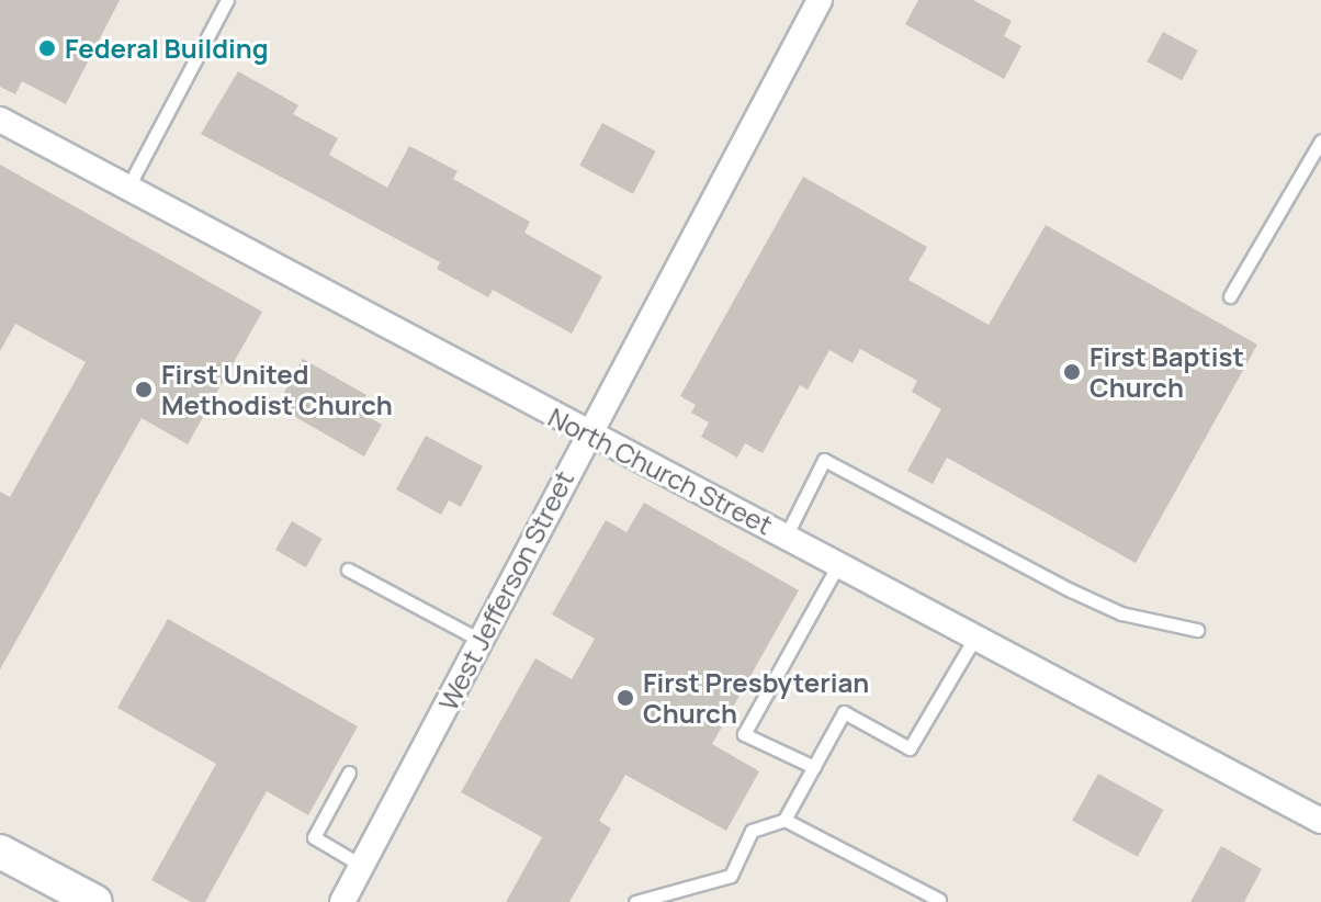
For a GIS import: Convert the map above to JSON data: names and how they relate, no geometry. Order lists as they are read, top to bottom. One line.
{"streets":{"street":["North Church Street","West Jefferson Street"]},"crossings":[["North Church Street","West Jefferson Street"]],"places":["Federal Building","First Baptist Church","First United Methodist Church","First Presbyterian Church"]}
